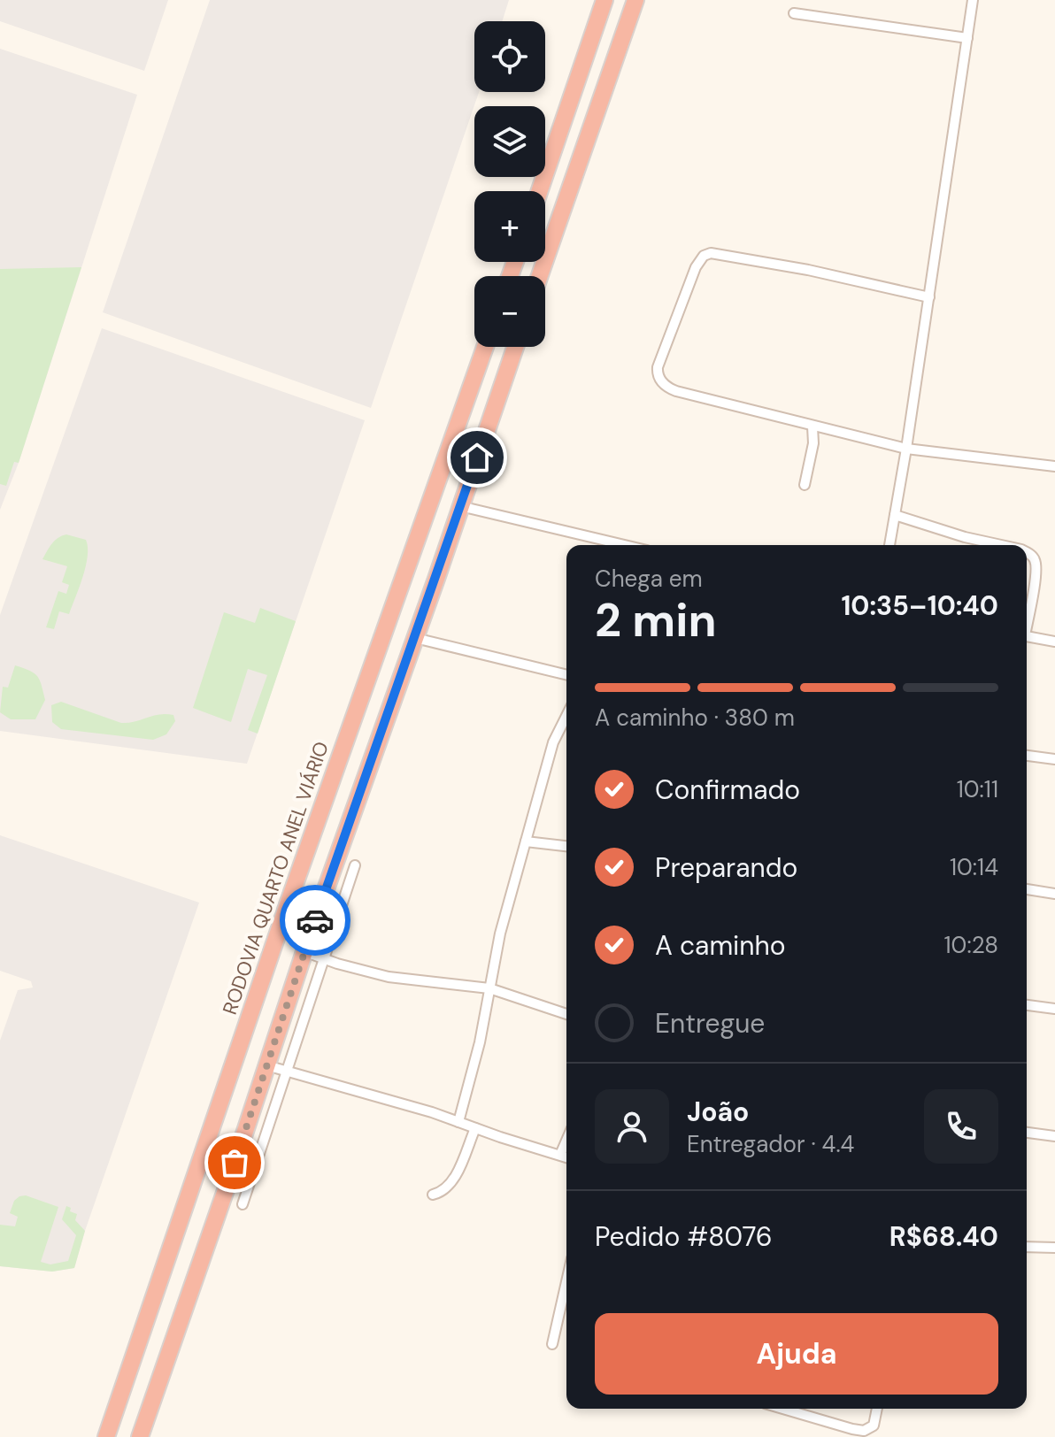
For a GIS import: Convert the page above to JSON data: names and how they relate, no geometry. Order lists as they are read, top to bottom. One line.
{"streets":{"highway":["RODOVIA QUARTO ANEL VIÁRIO"]},"page":{"map_buttons":["+","−"],"heading":["2 min","Chega em","10:35–10:40"],"panel":["João","Entregador · 4.4","Pedido #8076","R$68.40"],"bar":"A caminho · 380 m","list":[["Confirmado","10:11"],["Preparando","10:14"],["A caminho","10:28"],"Entregue"],"buttons":"Ajuda"}}
